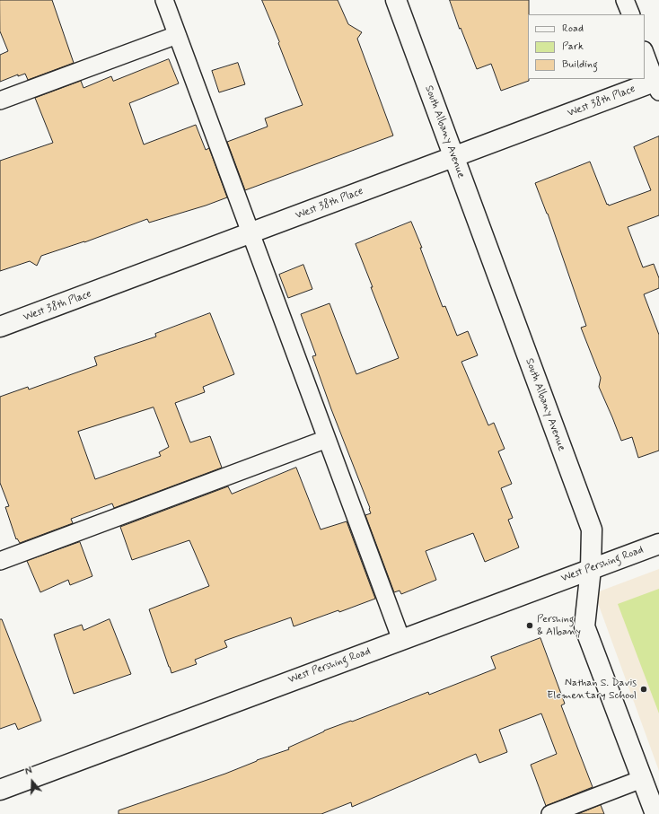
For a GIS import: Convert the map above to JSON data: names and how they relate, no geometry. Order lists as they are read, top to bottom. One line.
{"streets":{"street":["West 38th Place","South Albany Avenue","West Pershing Road"]},"crossings":[["West 38th Place","South Albany Avenue"],["South Albany Avenue","West Pershing Road"]],"places":["Pershing & Albany","Nathan S. Davis Elementary School"],"legend":["Road","Park","Building"],"north":"top"}
